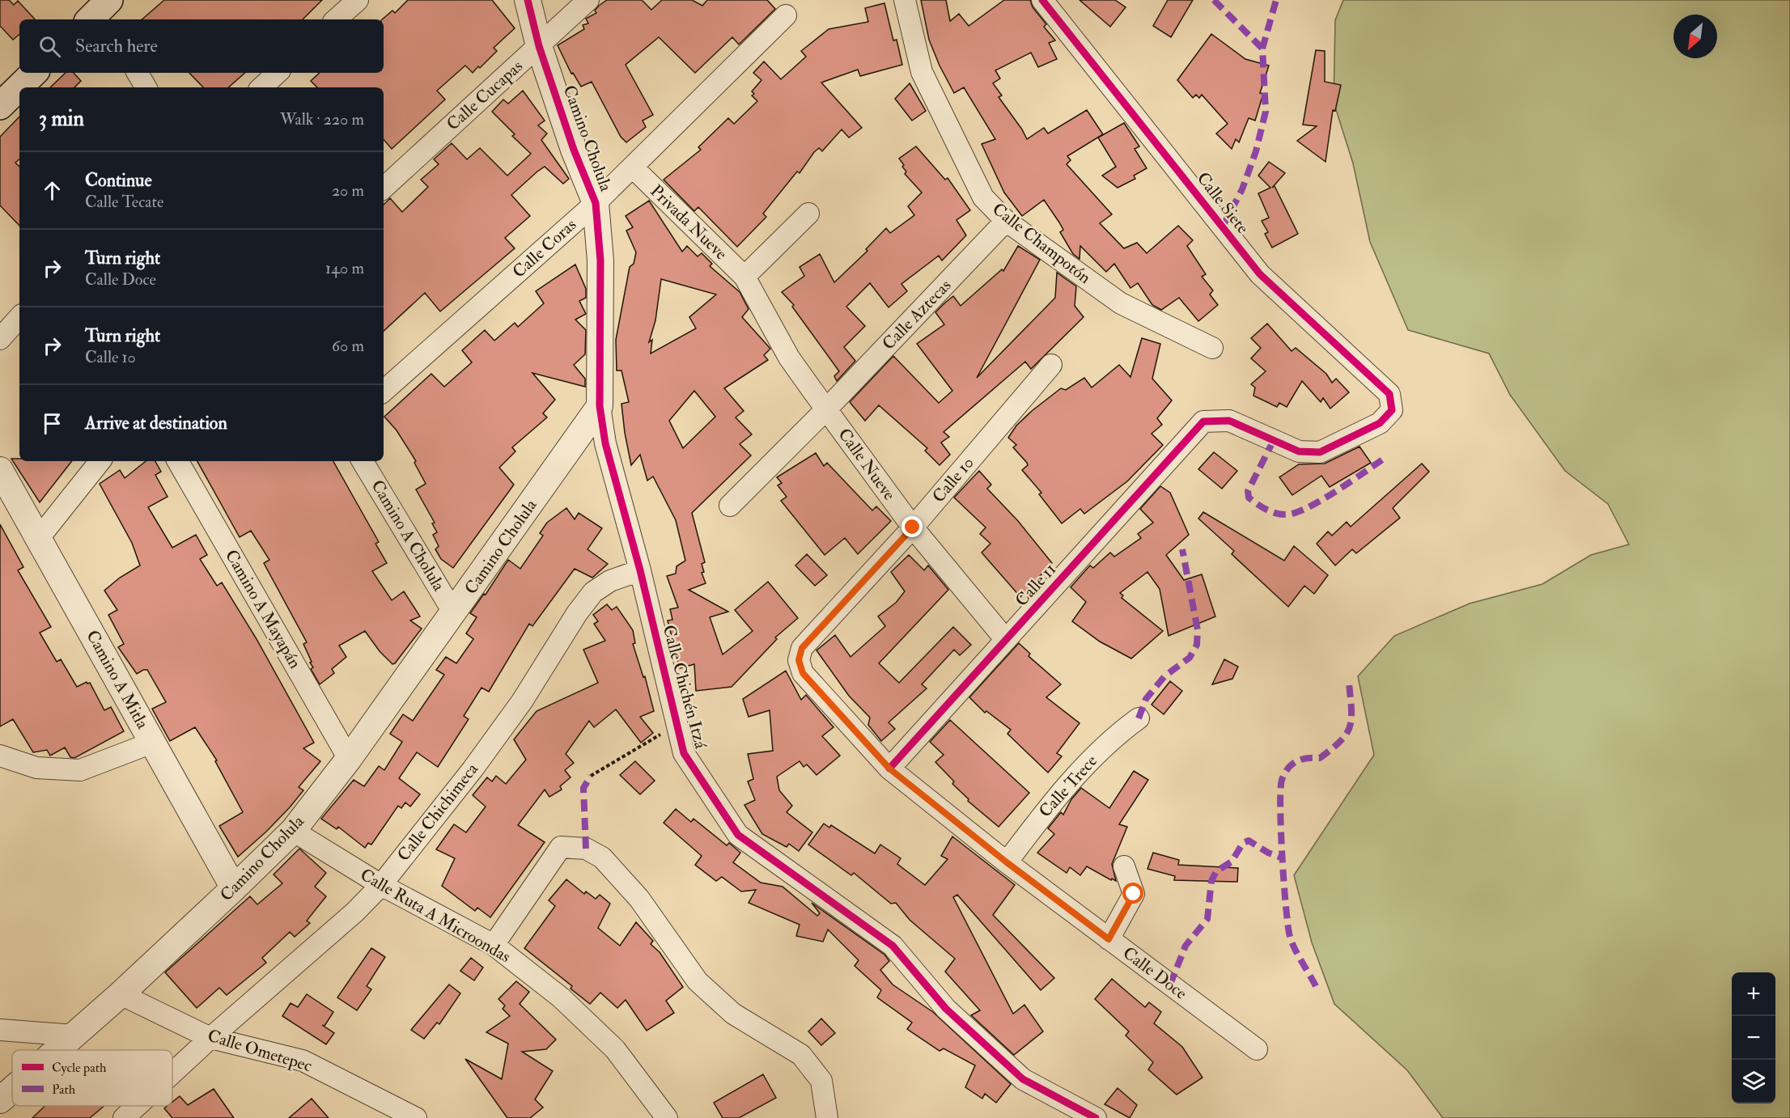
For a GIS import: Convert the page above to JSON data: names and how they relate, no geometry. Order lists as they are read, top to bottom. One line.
{"streets":{"street":["Calle Cucapas","Camino Cholula","Calle Siete","Privada Nueve","Calle Champotón","Calle Coras","Calle Aztecas","Calle Nueve","Calle 10","Camino A Cholula","Calle 11","Camino A Mayapán","Camino A Mitla","Calle Chichén Itzá","Calle Trece","Calle Chichimeca","Calle Ruta A Microondas","Calle Doce","Calle Ometepec"]},"crossings":[["Calle Cucapas","Camino Cholula"],["Camino Cholula","Calle Coras"],["Camino Cholula","Camino A Cholula"],["Camino Cholula","Camino A Mayapán"],["Camino Cholula","Camino A Mitla"],["Camino Cholula","Calle Chichén Itzá"],["Camino Cholula","Calle Ruta A Microondas"],["Camino Cholula","Calle Ometepec"],["Calle Siete","Calle 11"],["Privada Nueve","Calle Coras"],["Privada Nueve","Calle Nueve"],["Calle Champotón","Calle Aztecas"],["Calle Aztecas","Calle Nueve"],["Calle Nueve","Calle 10"],["Calle Nueve","Calle 11"],["Calle 10","Calle Doce"],["Calle 11","Calle Doce"],["Calle Chichén Itzá","Calle Chichimeca"],["Calle Trece","Calle Doce"],["Calle Chichimeca","Calle Ruta A Microondas"],["Calle Chichimeca","Calle Ometepec"]],"legend":["Cycle path","Path"],"north":"bottom left","page":{"search":"Search here","heading":["3 min","Walk · 220 m"],"list":[["Continue","Calle Tecate","20 m"],["Turn right","Calle Doce","140 m"],["Turn right","Calle 10","60 m"],"Arrive at destination"],"map_buttons":["+","−"]}}
